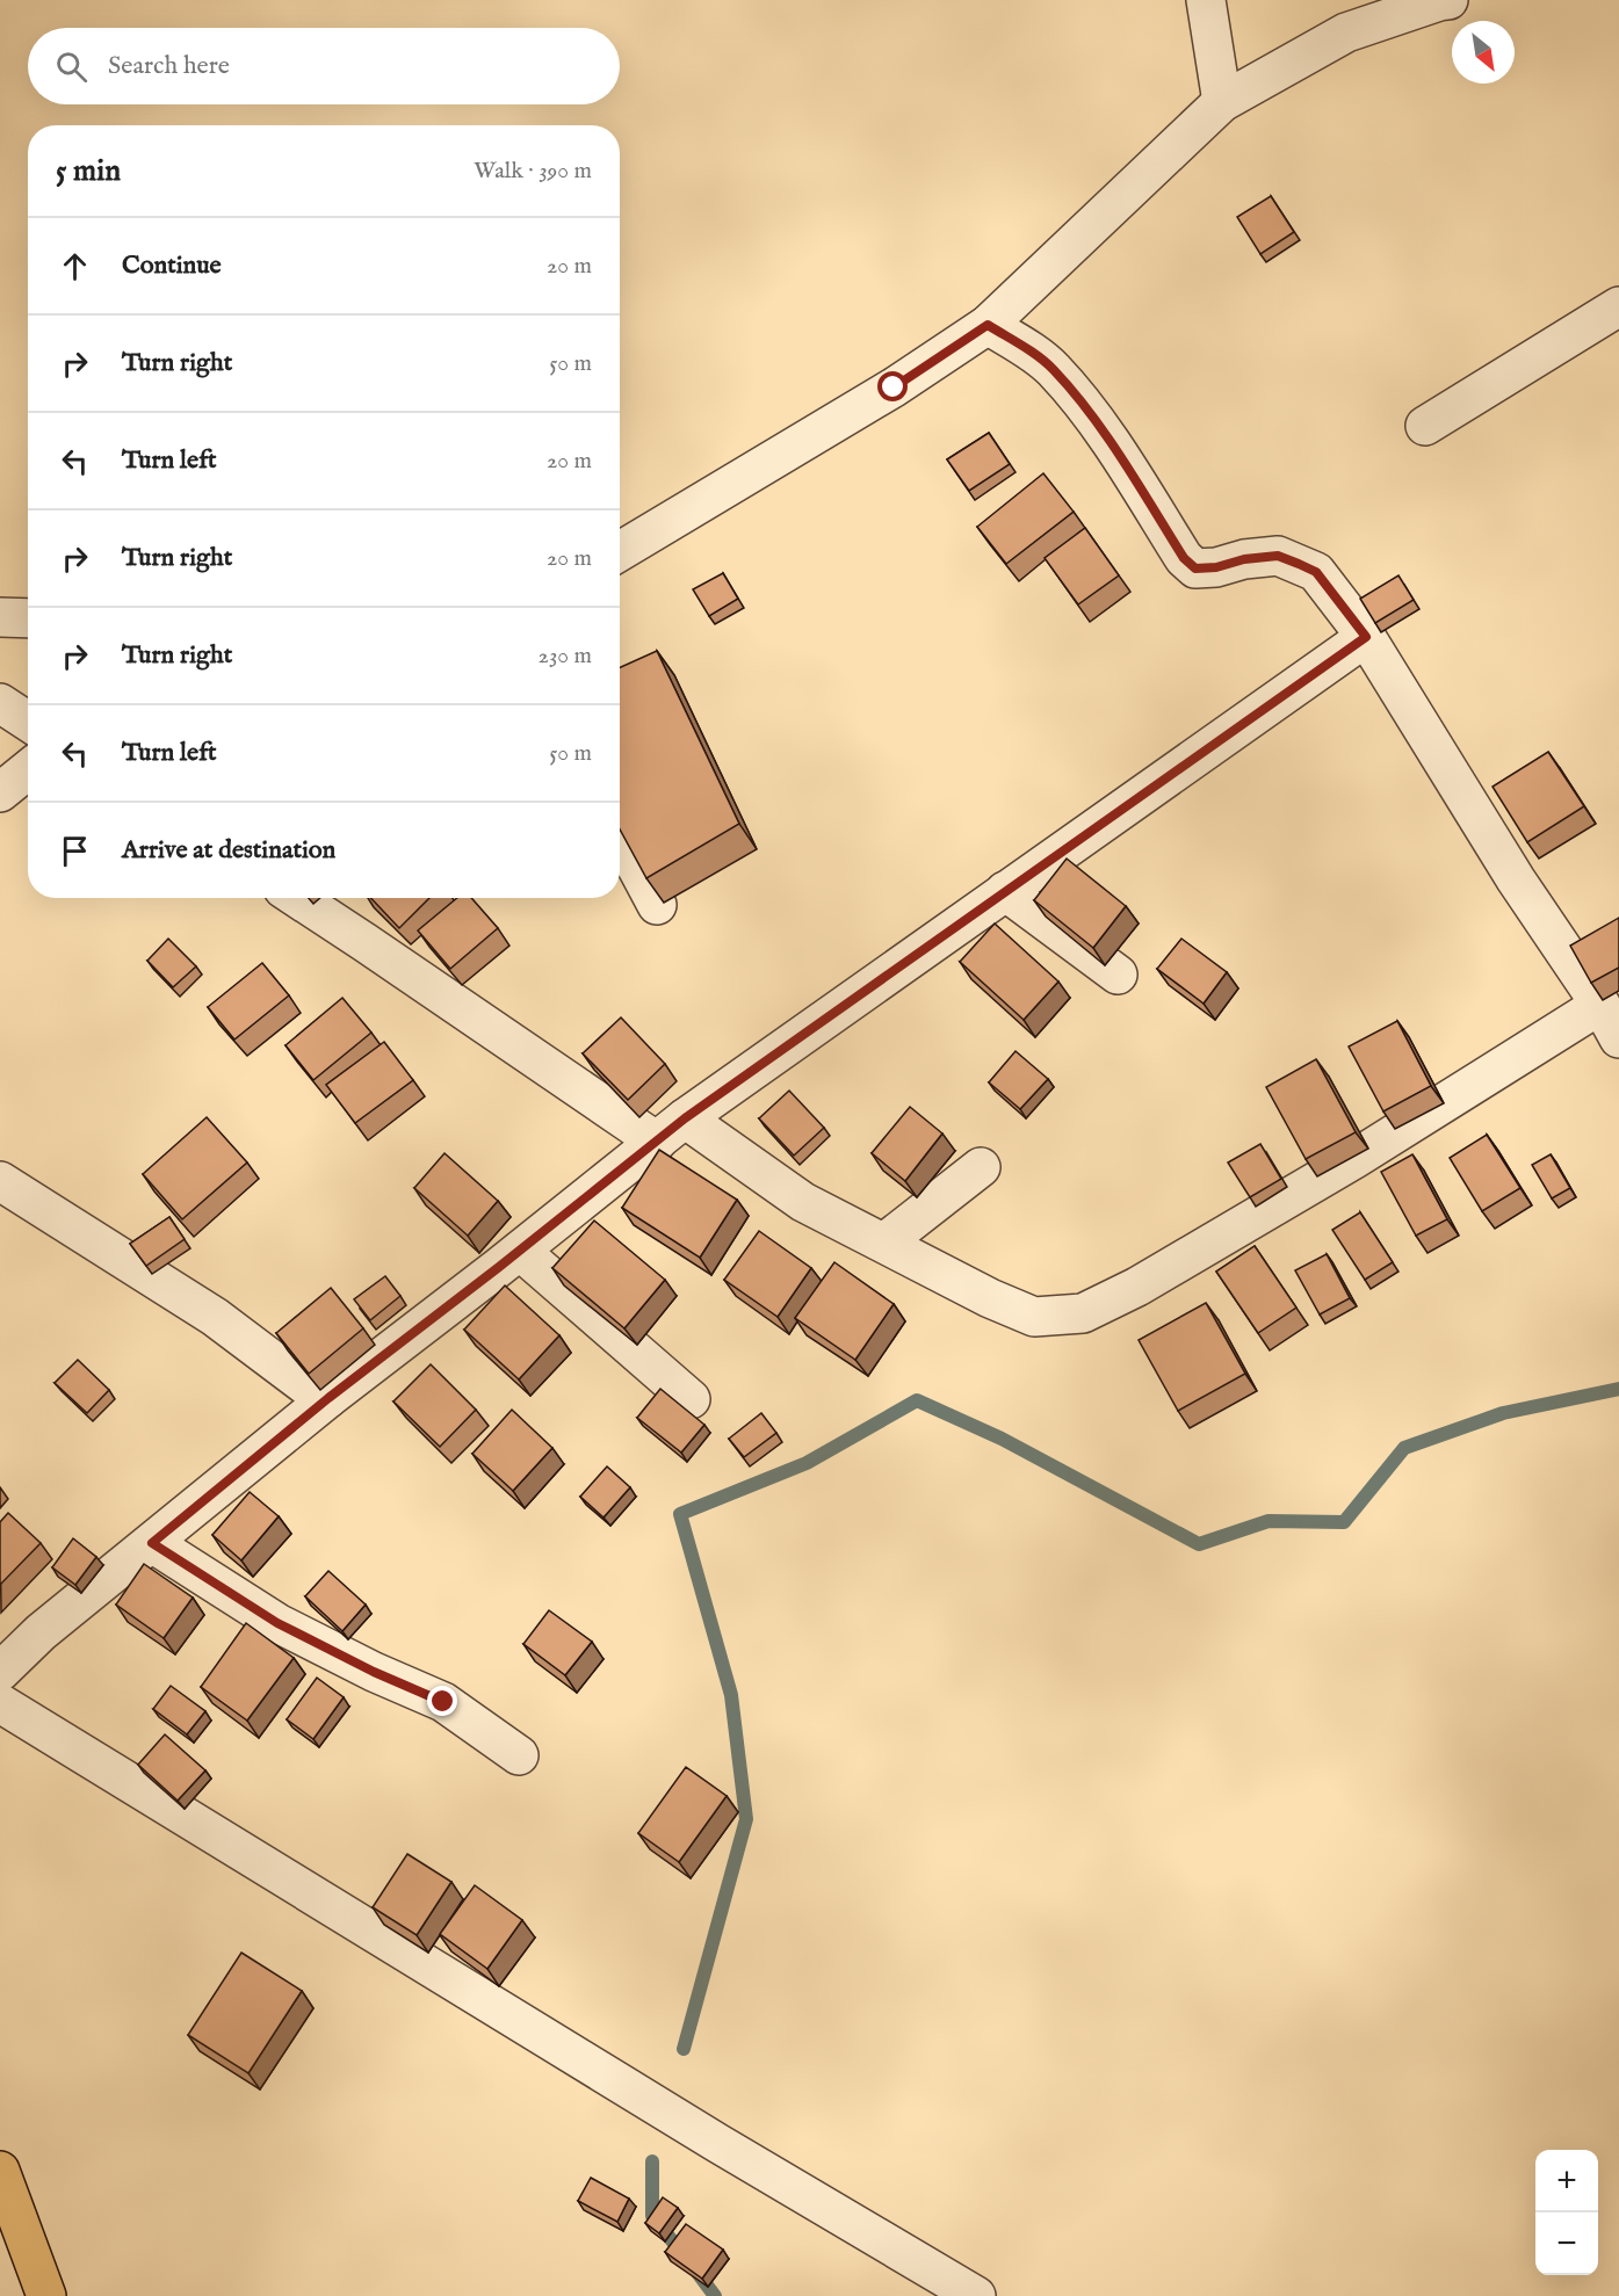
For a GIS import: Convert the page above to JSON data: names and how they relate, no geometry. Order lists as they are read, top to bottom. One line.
{"north":"bottom right","page":{"search":"Search here","heading":["5 min","Walk · 390 m"],"list":[["Continue","20 m"],["Turn right","50 m"],["Turn left","20 m"],["Turn right","20 m"],["Turn right","230 m"],["Turn left","50 m"],"Arrive at destination"],"map_buttons":["+","−"]}}
